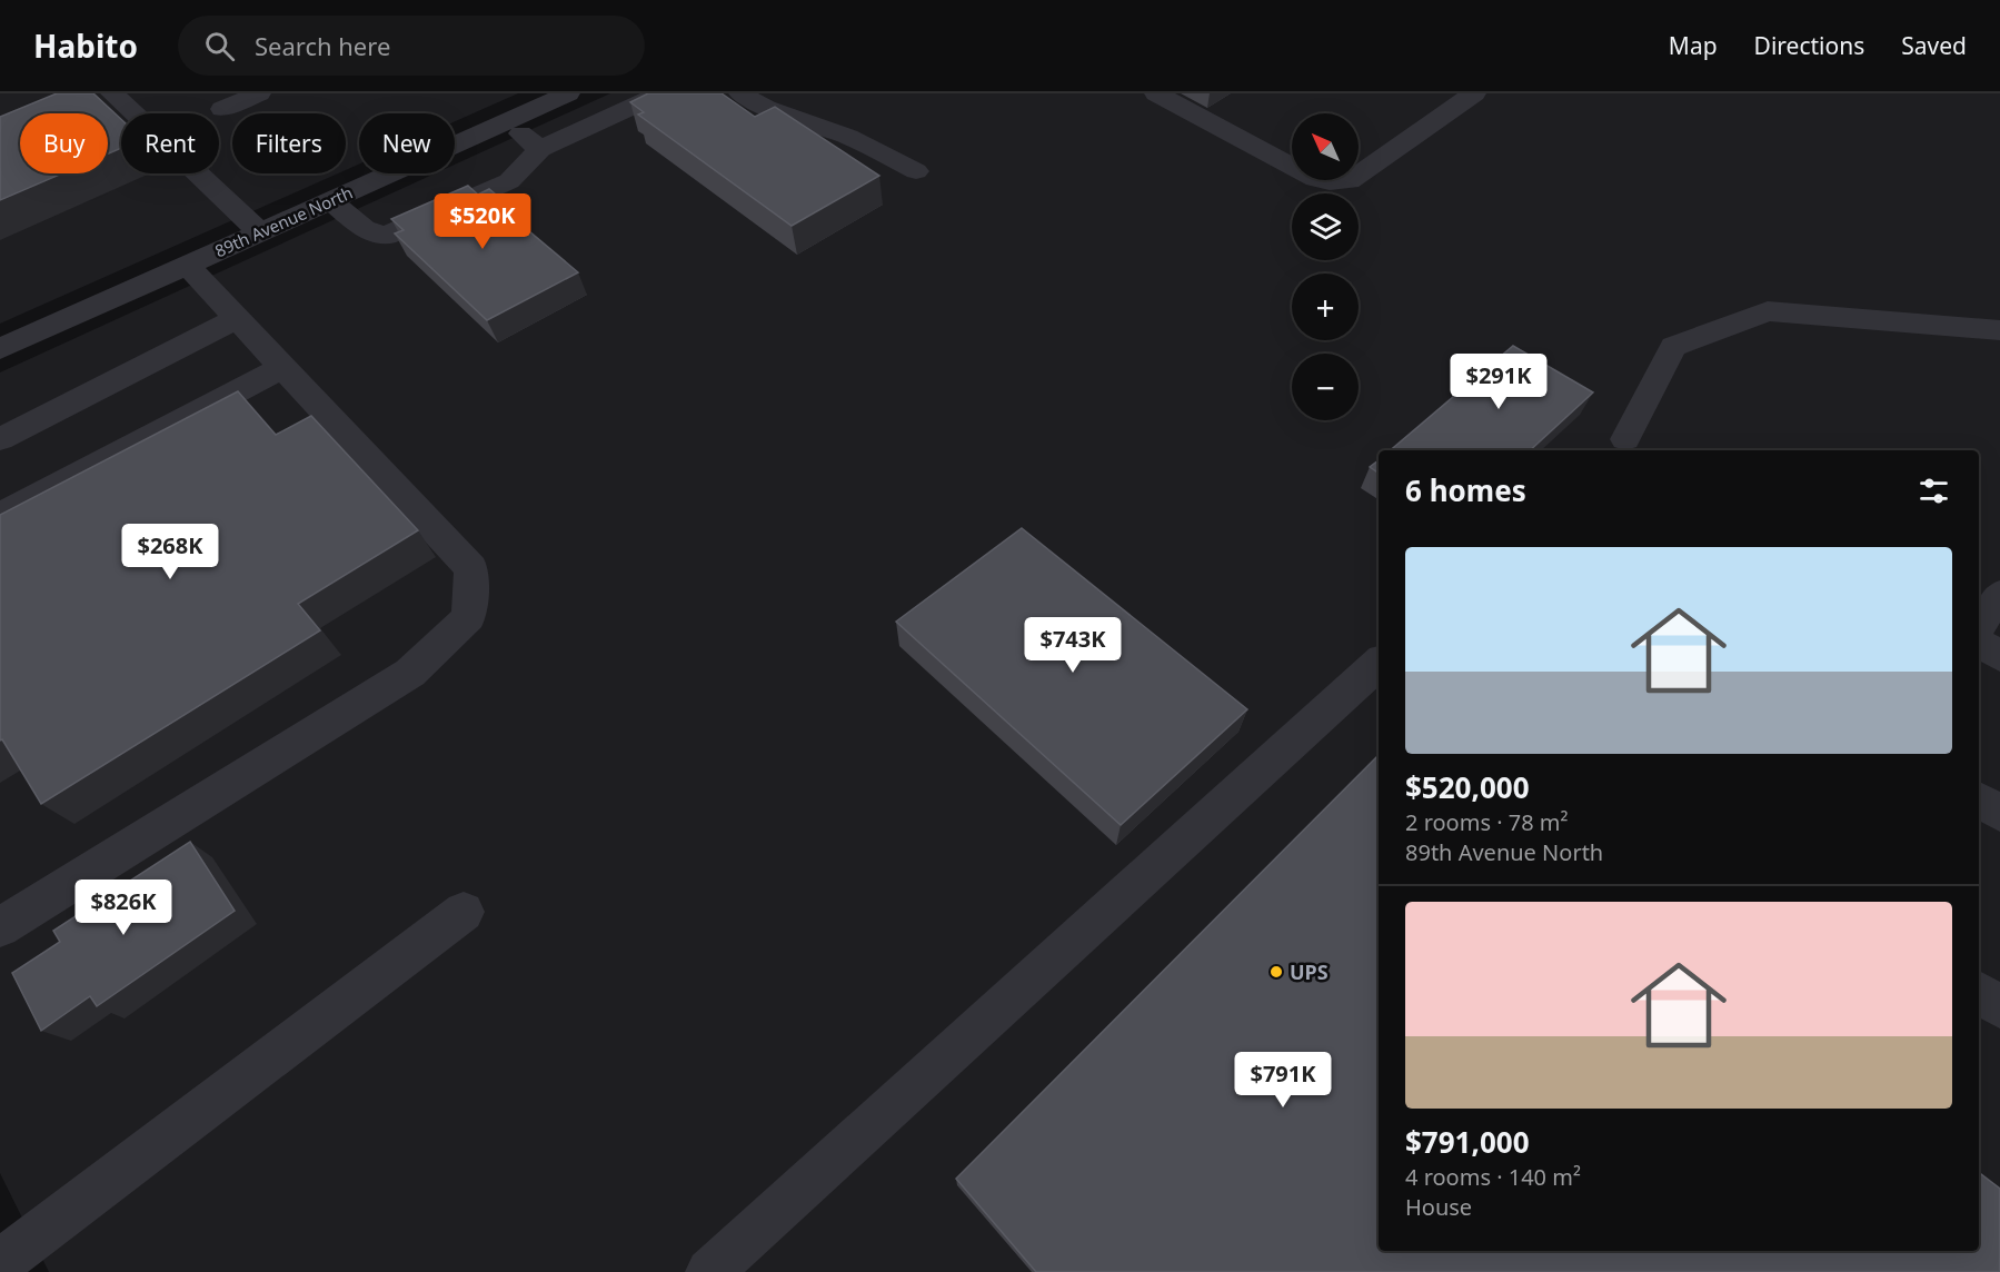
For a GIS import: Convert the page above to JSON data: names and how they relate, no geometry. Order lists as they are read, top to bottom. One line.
{"streets":{"street":["89th Avenue North"]},"places":["UPS"],"north":"top left","page":{"header":"Habito","search":"Search here","nav":["Map","Directions","Saved"],"map_buttons":["+","−"],"chip":["Buy","Rent","Filters","New"],"price":["$520K","$291K","$268K","$743K","$826K","$791K"],"heading":"6 homes","list":[{"name":"$520,000","note":"2 rooms · 78 m² · 89th Avenue North"},{"name":"$791,000","note":"4 rooms · 140 m² · House"}]}}
